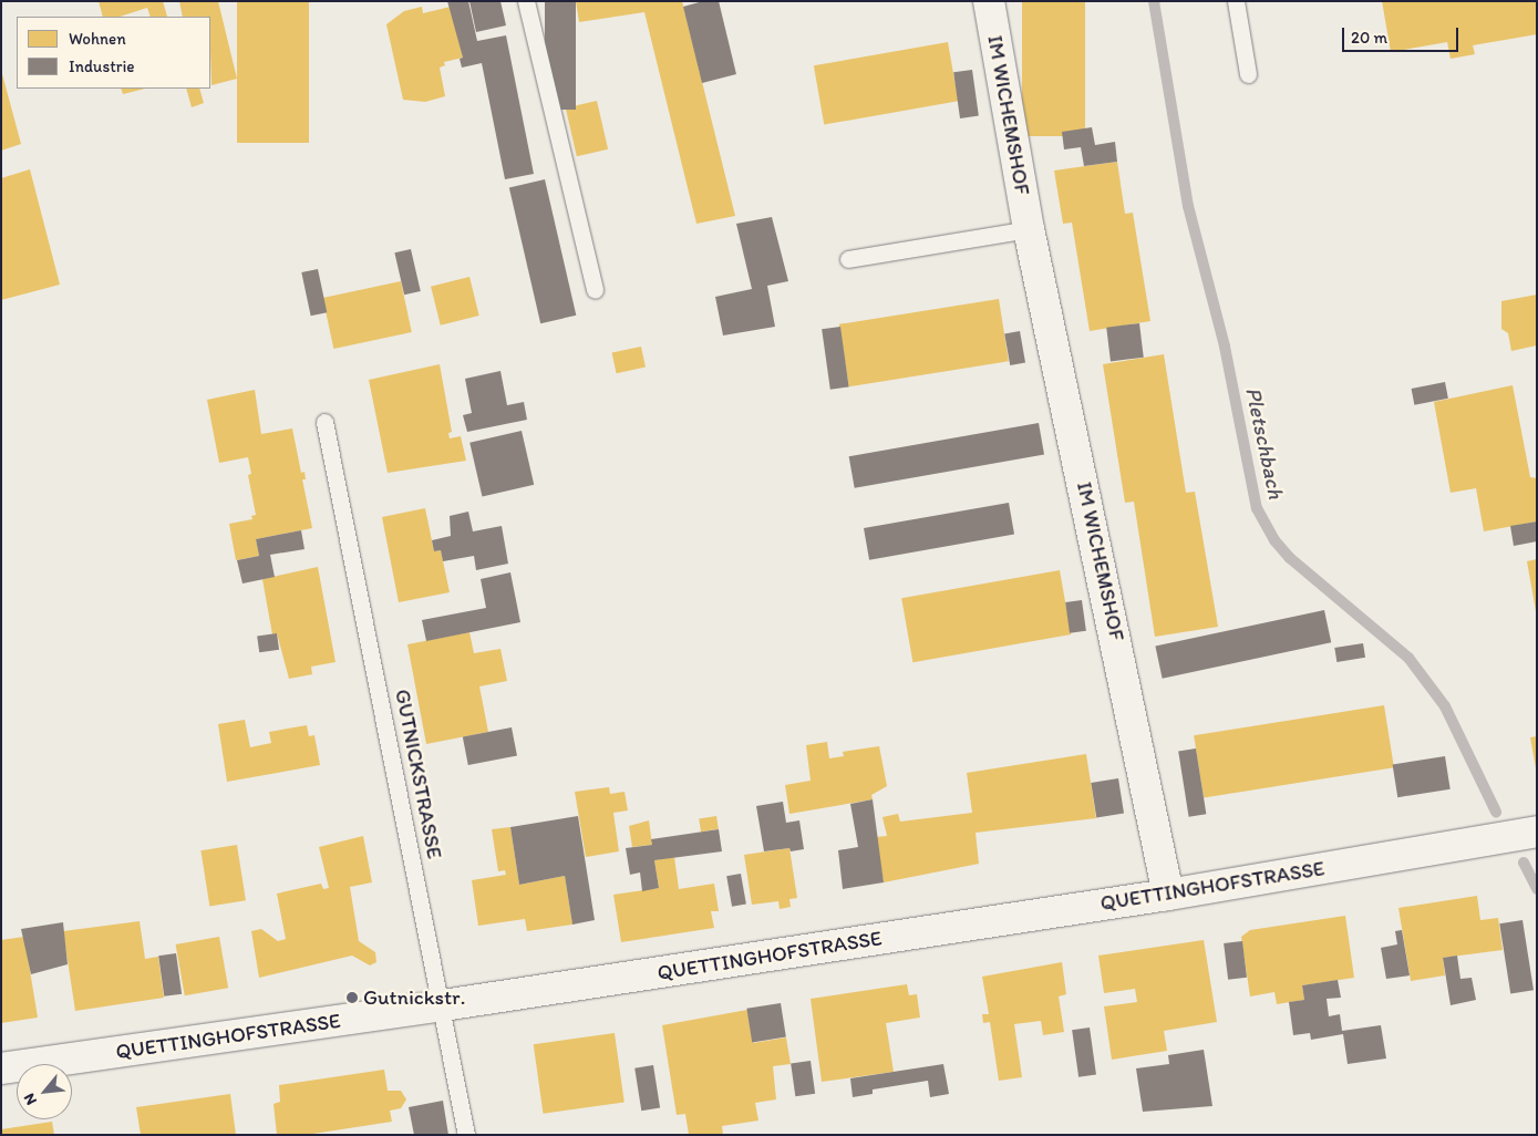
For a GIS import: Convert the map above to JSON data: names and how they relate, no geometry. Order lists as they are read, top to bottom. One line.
{"streets":{"street":["IM WICHEMSHOF","QUETTINGHOFSTRASSE"],"lane":["GUTNICKSTRASSE"]},"crossings":[["IM WICHEMSHOF","QUETTINGHOFSTRASSE"],["GUTNICKSTRASSE","QUETTINGHOFSTRASSE"]],"water":["Pletschbach"],"places":["Gutnickstr."],"legend":["Wohnen","Industrie"],"scale_bar":"20 m","north":"bottom left"}
